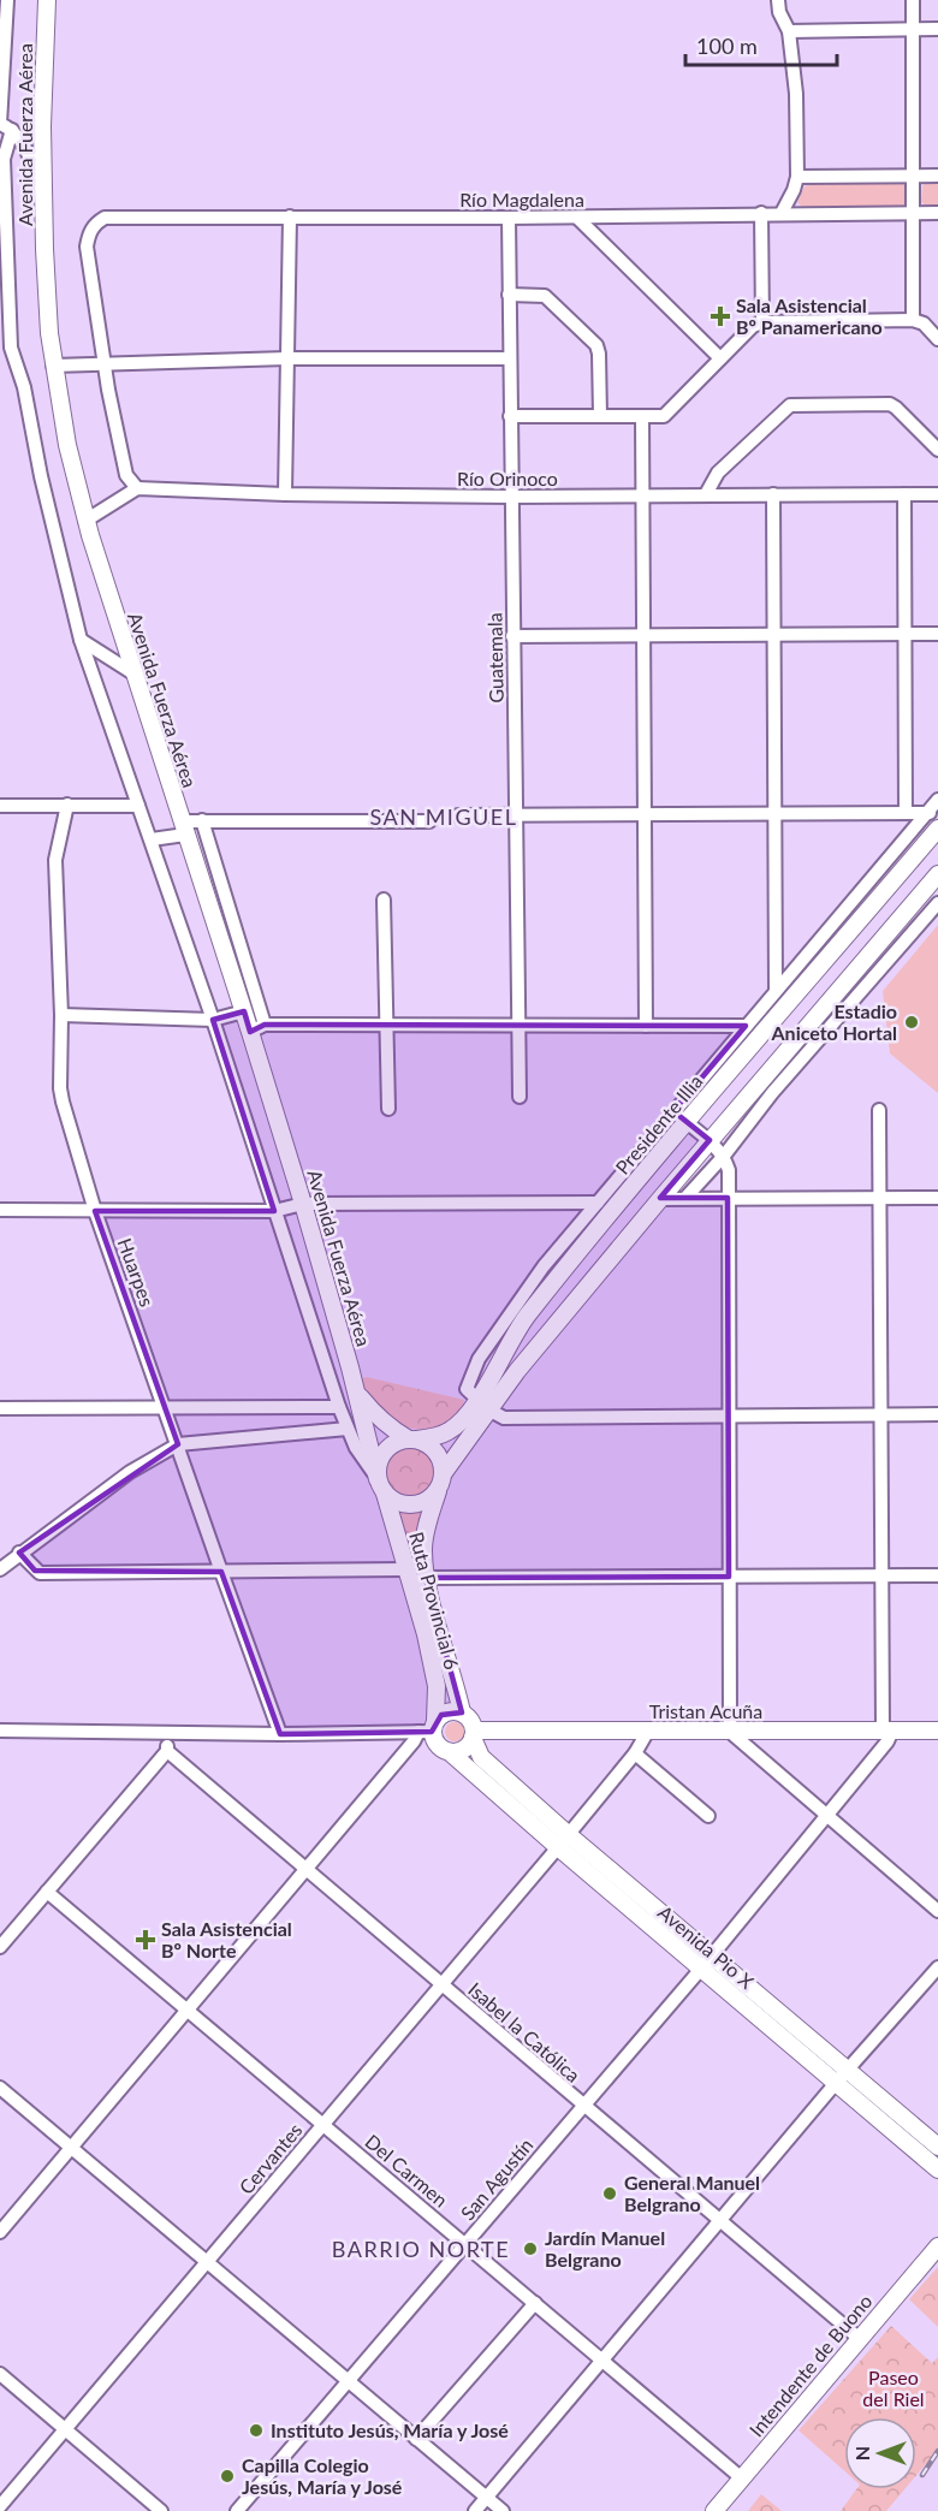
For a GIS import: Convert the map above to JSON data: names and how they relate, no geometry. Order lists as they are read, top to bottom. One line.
{"streets":{"main road":["Avenida Fuerza Aérea","Presidente Illia","Ruta Provincial 6","Tristan Acuña","Avenida Pio X","Intendente de Buono"],"street":["Río Magdalena","Río Orinoco","Guatemala","Huarpes","Isabel la Católica","Cervantes","Del Carmen","San Agustín"]},"crossings":[["Avenida Fuerza Aérea","Presidente Illia"],["Avenida Fuerza Aérea","Ruta Provincial 6"],["Río Magdalena","Guatemala"],["Río Orinoco","Guatemala"],["Presidente Illia","Ruta Provincial 6"],["Ruta Provincial 6","Tristan Acuña"],["Ruta Provincial 6","Avenida Pio X"],["Tristan Acuña","Avenida Pio X"],["Tristan Acuña","Cervantes"],["Tristan Acuña","San Agustín"],["Avenida Pio X","Cervantes"],["Avenida Pio X","San Agustín"],["Isabel la Católica","Cervantes"],["Isabel la Católica","San Agustín"],["Isabel la Católica","Intendente de Buono"],["Cervantes","Del Carmen"],["Del Carmen","San Agustín"],["Del Carmen","Intendente de Buono"]],"districts":["SAN MIGUEL","BARRIO NORTE"],"parks":["Paseo del Riel"],"places":{"health":["Sala Asistencial Bº Panamericano","Sala Asistencial Bº Norte"],"other":["Estadio Aniceto Hortal","General Manuel Belgrano","Jardín Manuel Belgrano","Instituto Jesús, María y José","Capilla Colegio Jesús, María y José"]},"scale_bar":"100 m","north":"left"}
